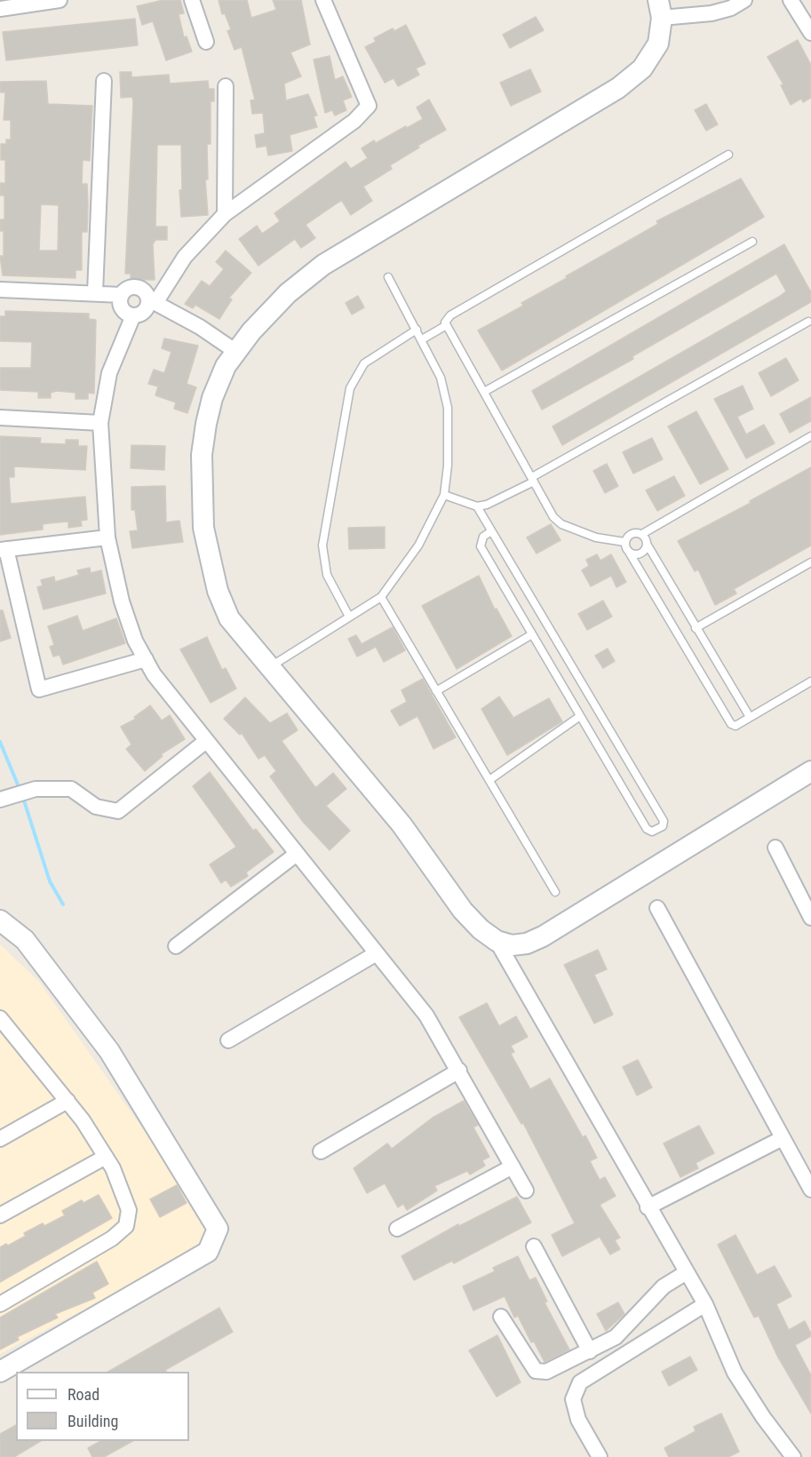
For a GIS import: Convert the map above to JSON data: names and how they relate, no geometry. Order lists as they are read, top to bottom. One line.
{"legend":["Road","Building"]}
